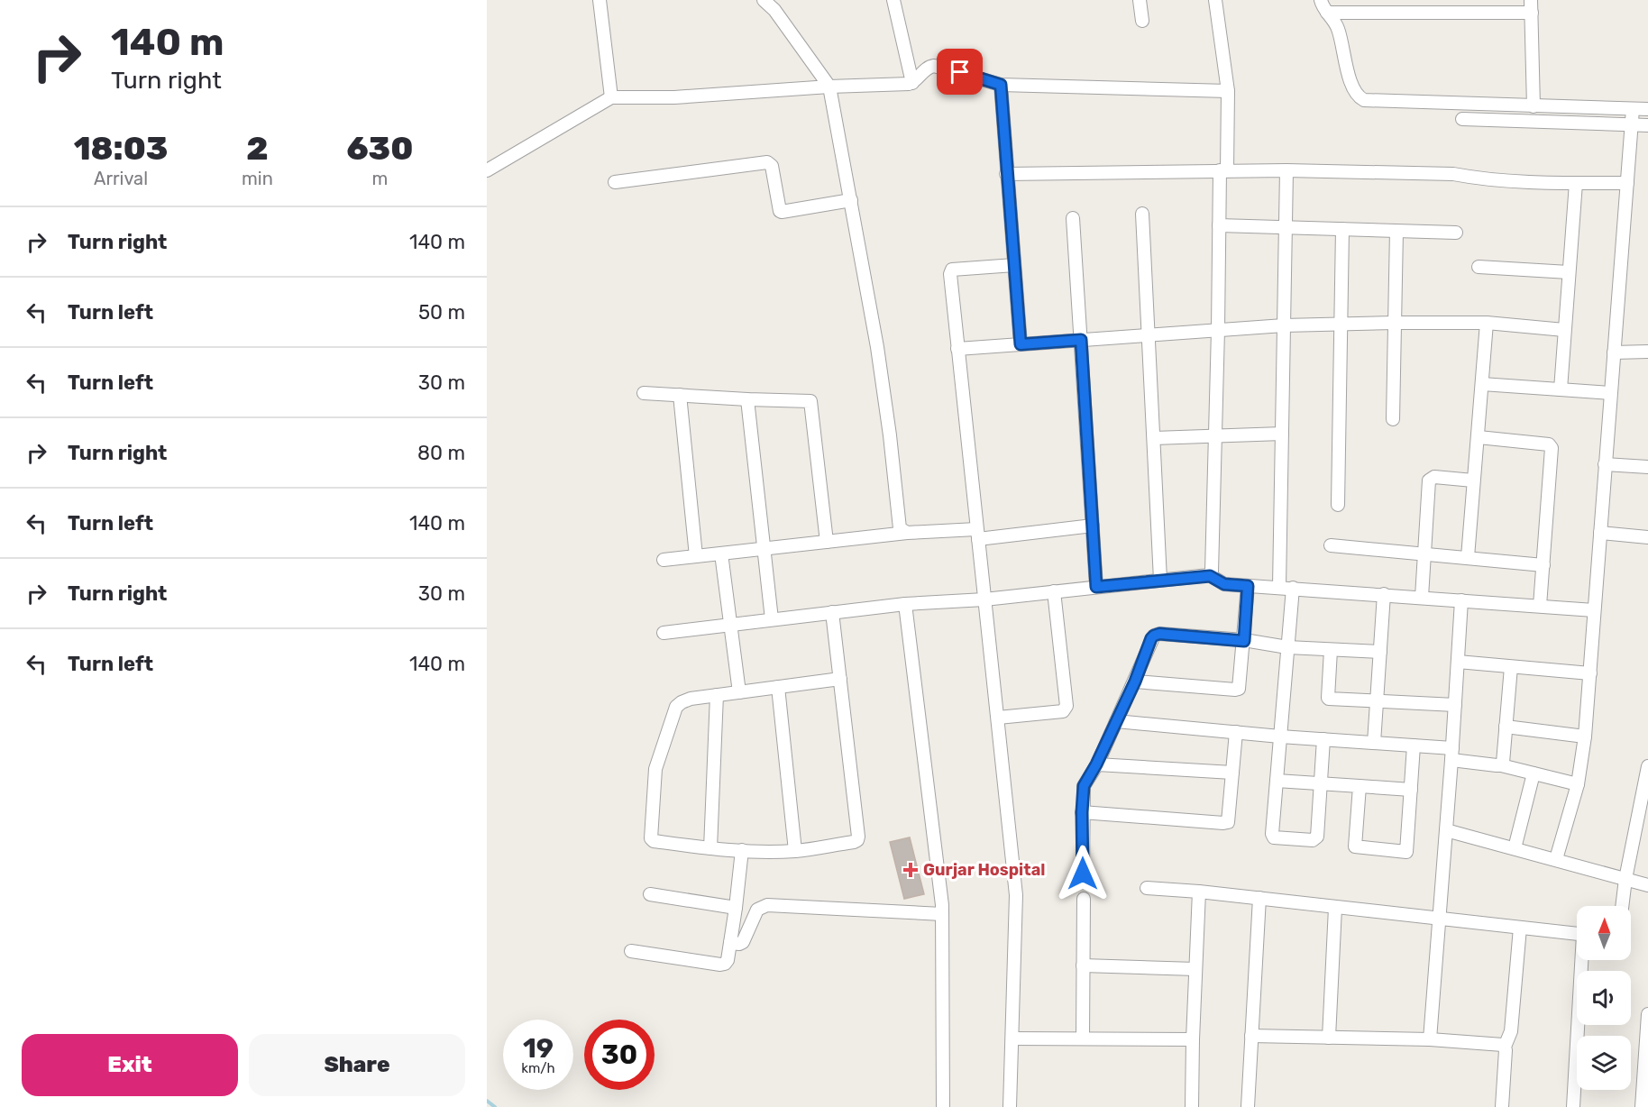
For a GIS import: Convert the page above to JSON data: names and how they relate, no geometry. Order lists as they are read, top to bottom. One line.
{"places":{"health":["Gurjar Hospital"]},"north":"top","page":{"turn":["140 m","Turn right"],"eta":["18:03","Arrival","2","min","630","m"],"list":[{"name":"Turn right","value":"140 m"},{"name":"Turn left","value":"50 m"},{"name":"Turn left","value":"30 m"},{"name":"Turn right","value":"80 m"},{"name":"Turn left","value":"140 m"},{"name":"Turn right","value":"30 m"},{"name":"Turn left","value":"140 m"}],"speed":"19 km/h","limit":"30","buttons":["Exit","Share"]}}
